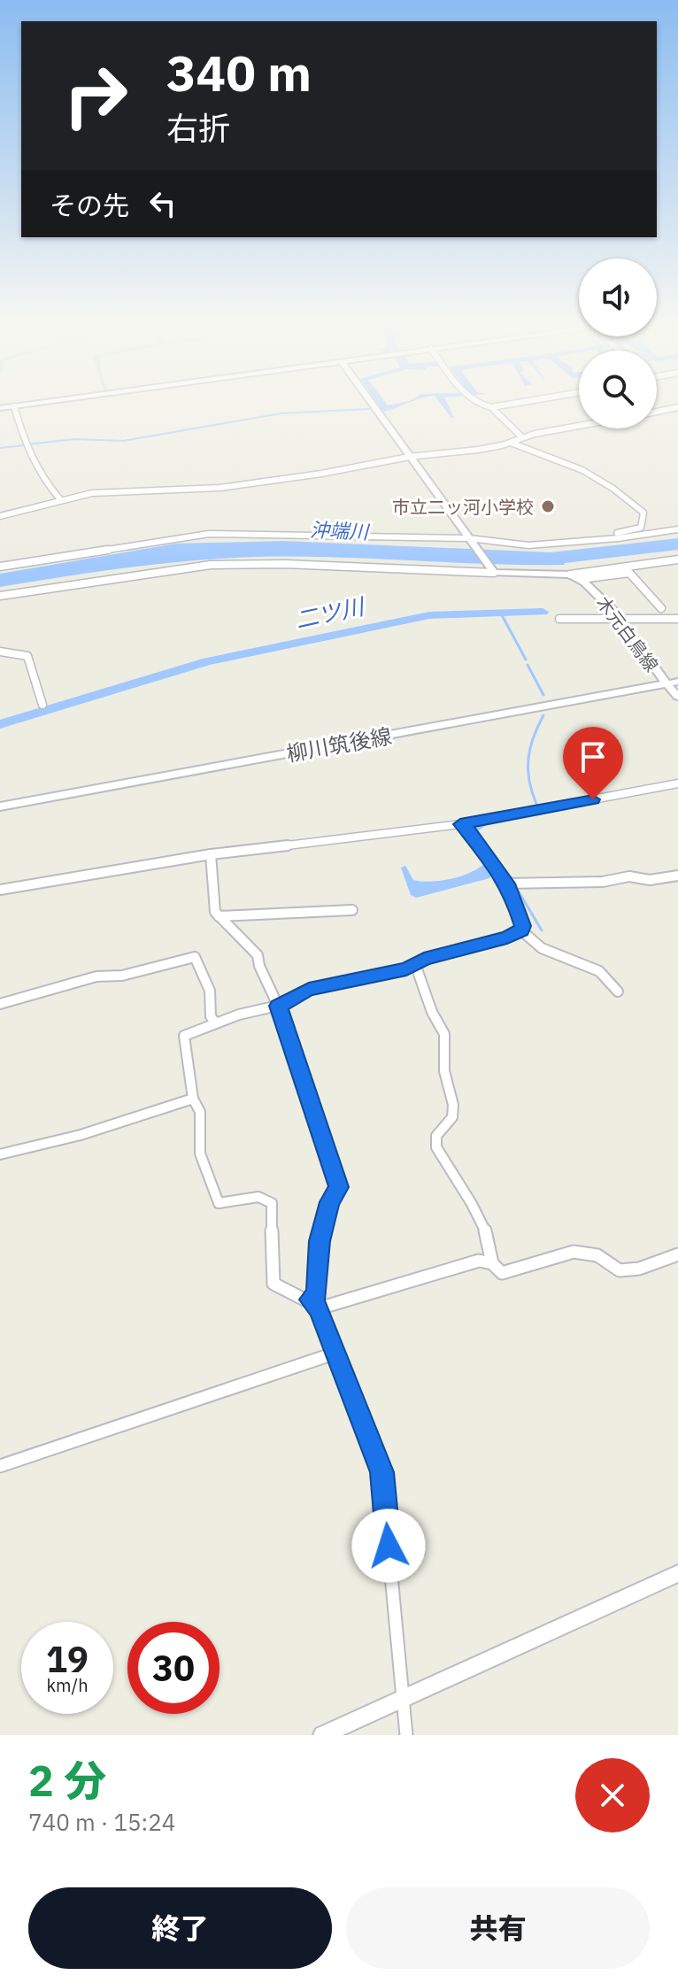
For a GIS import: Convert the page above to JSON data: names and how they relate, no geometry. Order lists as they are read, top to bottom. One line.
{"streets":{"main road":["木元白鳥線","柳川筑後線"]},"crossings":[["木元白鳥線","柳川筑後線"]],"water":["沖端川","二ツ川"],"places":["市立二ッ河小学校"],"page":{"turn":["340 m","右折"],"then":"その先","speed":"19 km/h","limit":"30","heading":["2 分","740 m · 15:24"],"buttons":["終了","共有"]}}
